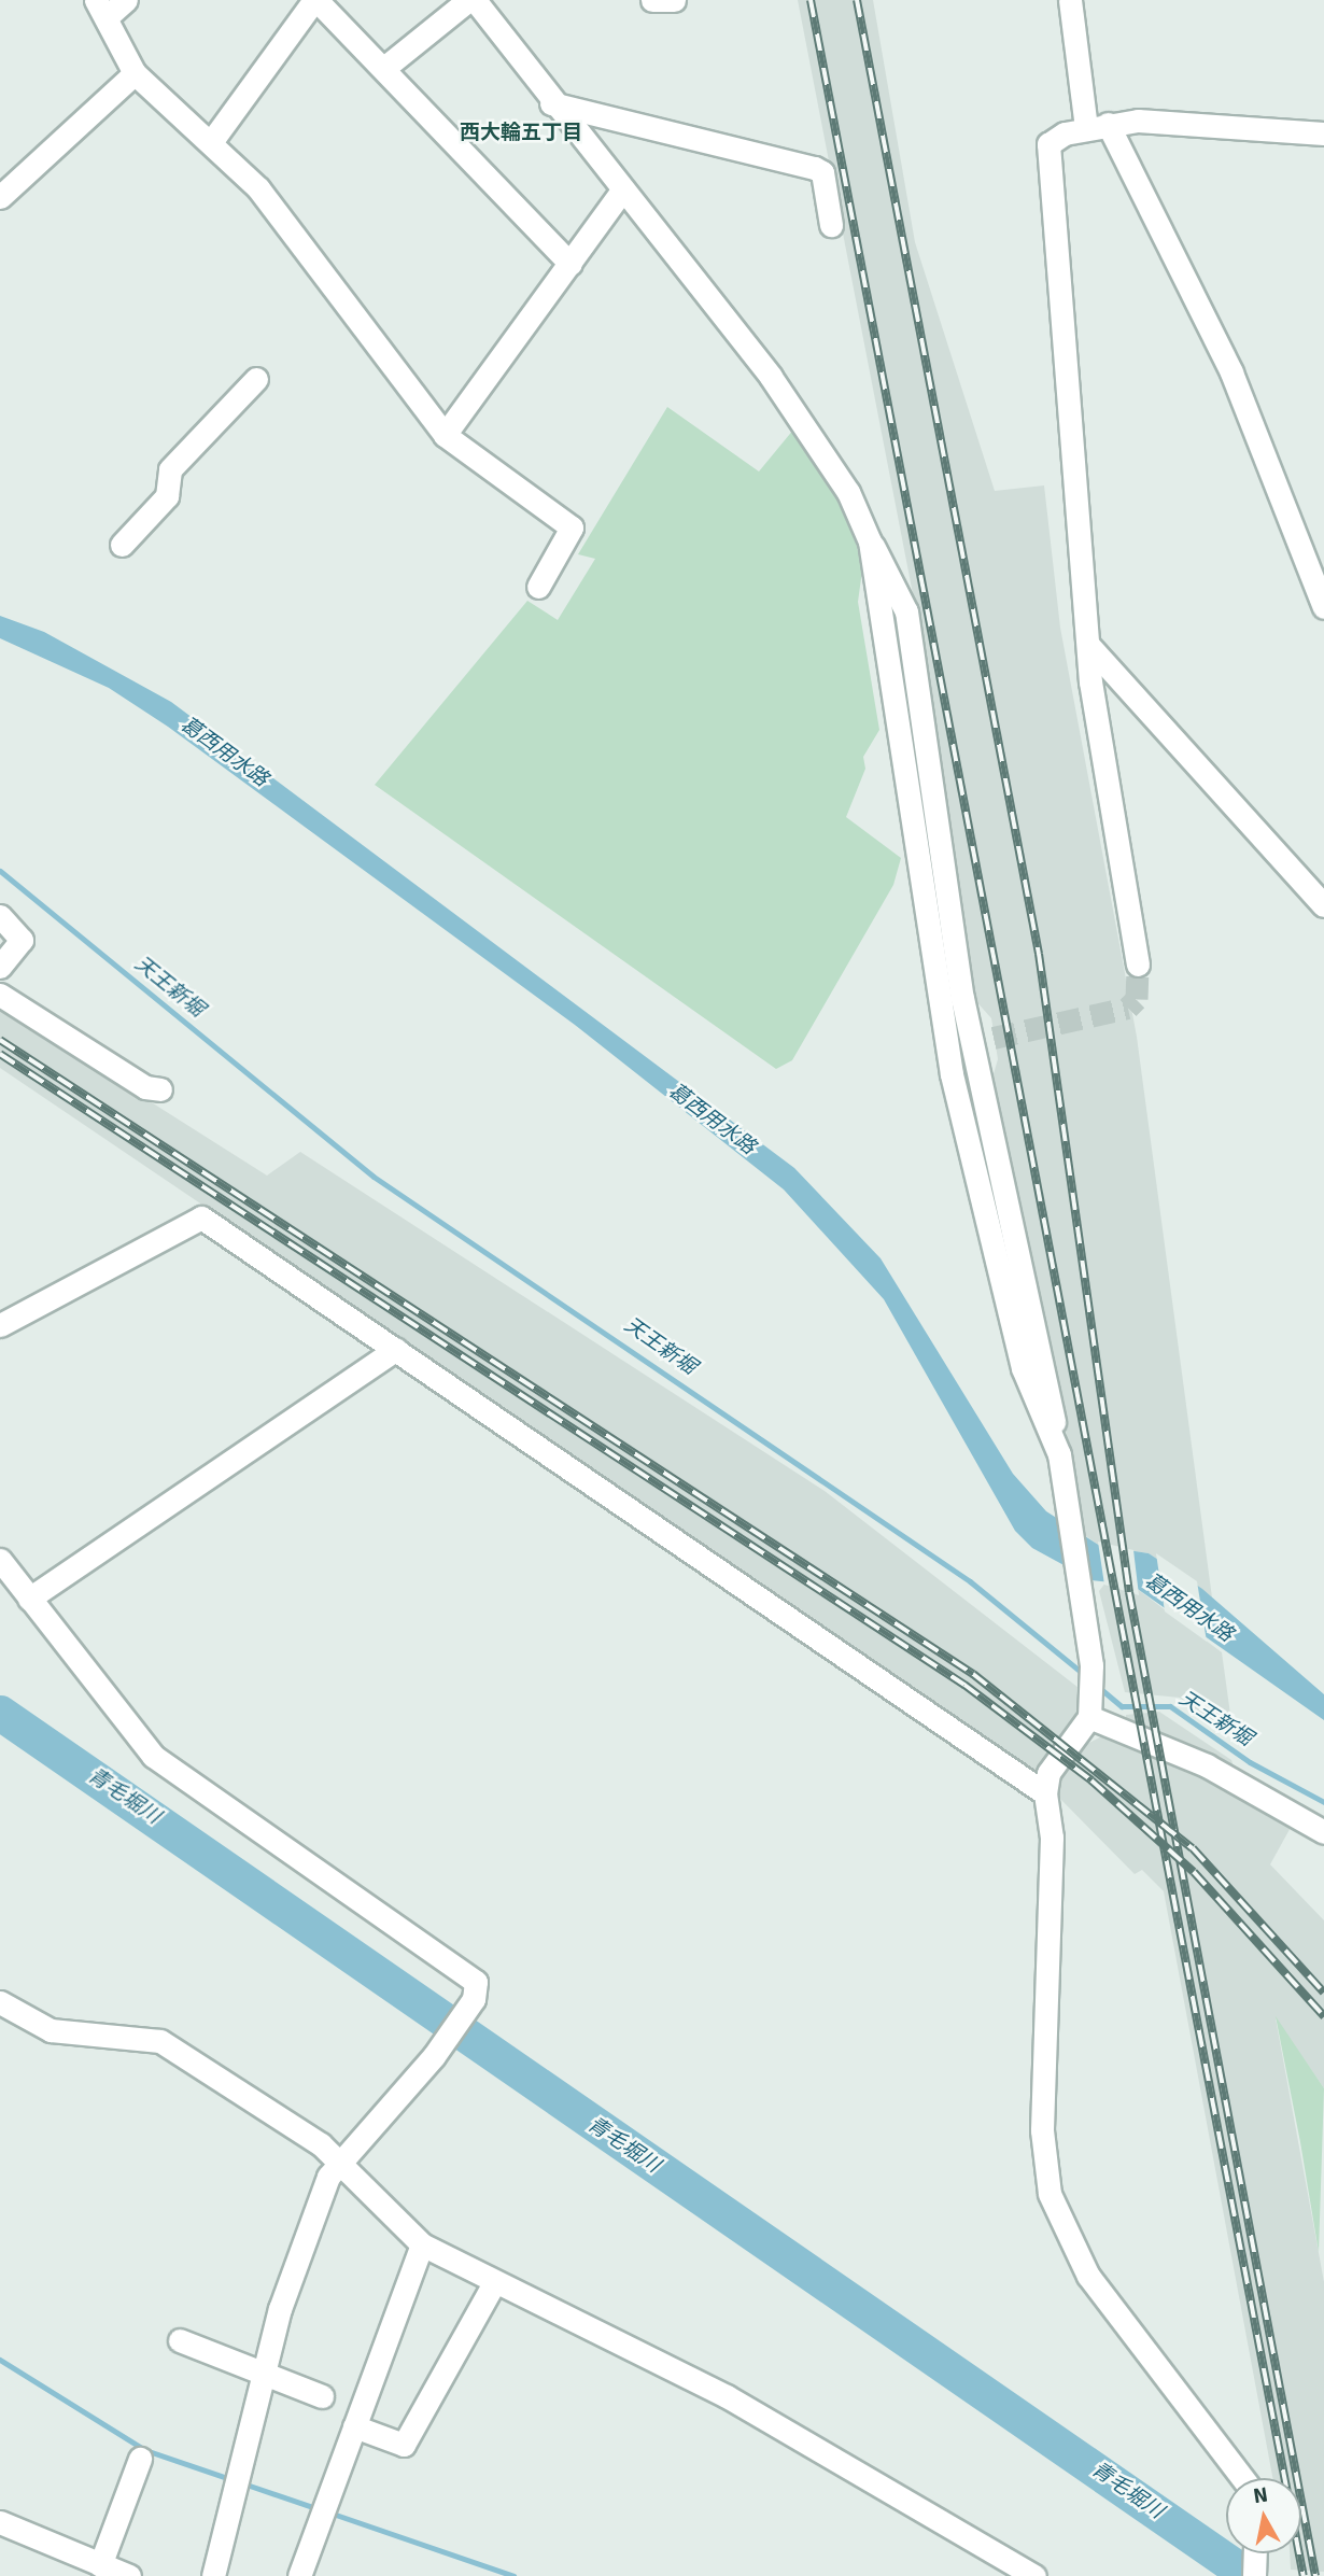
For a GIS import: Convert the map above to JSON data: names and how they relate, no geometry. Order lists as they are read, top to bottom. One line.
{"districts":["西大輪五丁目"],"water":["葛西用水路","天王新堀","青毛堀川"],"north":"top"}
